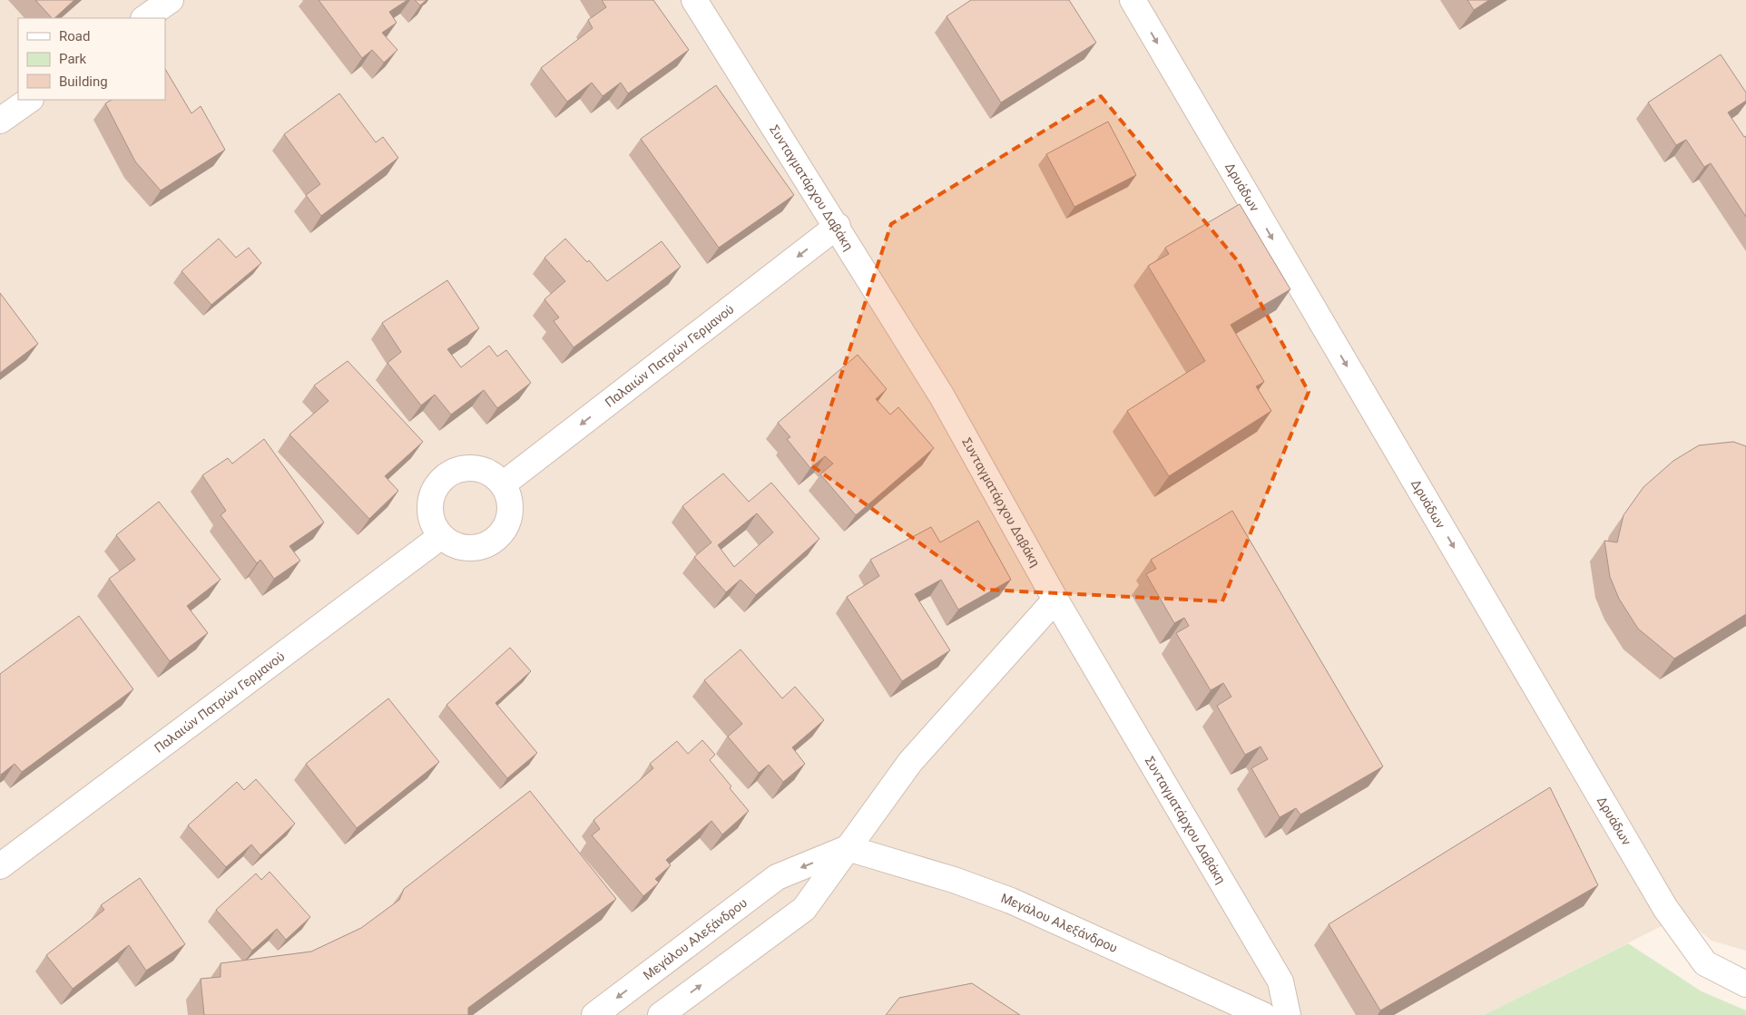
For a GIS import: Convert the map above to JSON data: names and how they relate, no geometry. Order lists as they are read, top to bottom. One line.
{"streets":{"street":["Δρυάδων","Συνταγματάρχου Δαβάκη","Παλαιών Πατρών Γερμανού","Μεγάλου Αλεξάνδρου"]},"crossings":[["Συνταγματάρχου Δαβάκη","Παλαιών Πατρών Γερμανού"]],"one_way":["Δρυάδων","Παλαιών Πατρών Γερμανού"],"legend":["Road","Park","Building"]}
